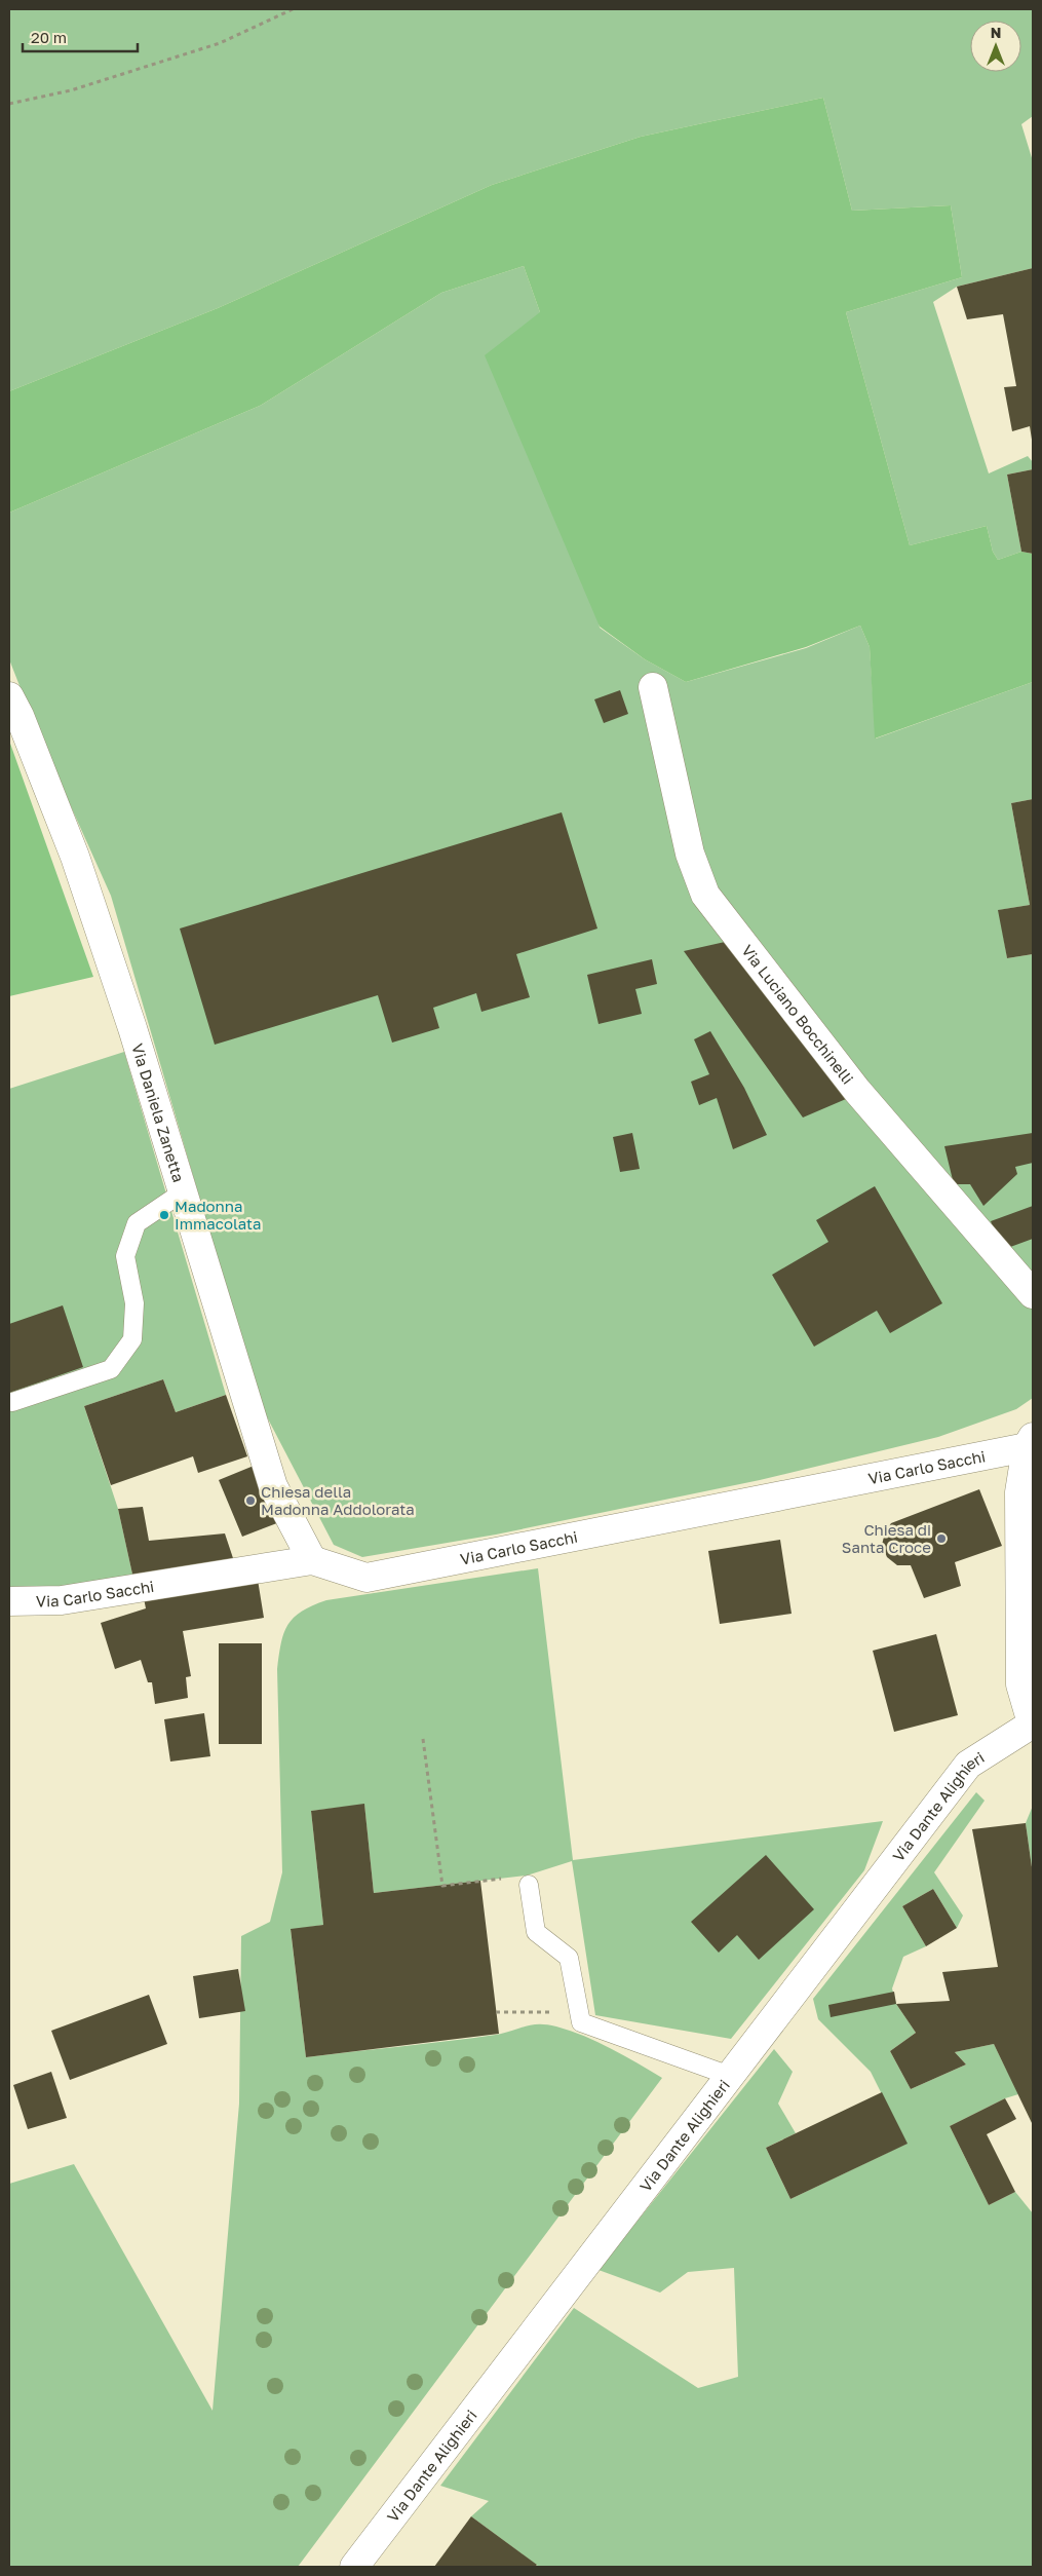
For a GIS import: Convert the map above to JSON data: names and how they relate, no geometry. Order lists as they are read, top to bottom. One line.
{"streets":{"street":["Via Luciano Bocchinelli","Via Daniela Zanetta","Via Carlo Sacchi","Via Dante Alighieri"]},"crossings":[["Via Daniela Zanetta","Via Carlo Sacchi"]],"places":["Madonna Immacolata","Chiesa della Madonna Addolorata","Chiesa di Santa Croce"],"scale_bar":"20 m","north":"top"}
